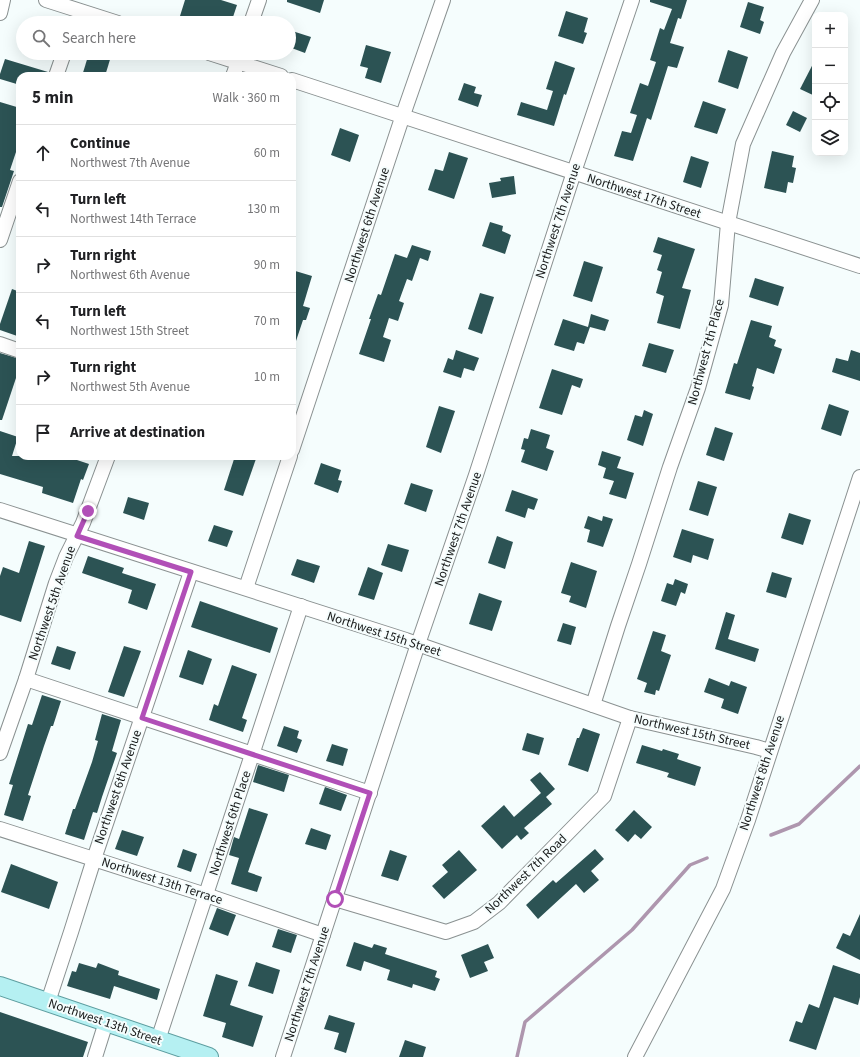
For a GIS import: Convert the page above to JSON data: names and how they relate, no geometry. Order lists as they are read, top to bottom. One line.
{"streets":{"main road":["Northwest 13th Street"],"street":["Northwest 17th Street","Northwest 7th Avenue","Northwest 6th Avenue","Northwest 7th Place","Northwest 5th Avenue","Northwest 15th Street","Northwest 8th Avenue","Northwest 6th Place","Northwest 7th Road","Northwest 13th Terrace"]},"crossings":[["Northwest 17th Street","Northwest 7th Avenue"],["Northwest 17th Street","Northwest 6th Avenue"],["Northwest 17th Street","Northwest 7th Place"],["Northwest 7th Avenue","Northwest 15th Street"],["Northwest 7th Avenue","Northwest 7th Road"],["Northwest 7th Avenue","Northwest 13th Terrace"],["Northwest 6th Avenue","Northwest 15th Street"],["Northwest 6th Avenue","Northwest 13th Terrace"],["Northwest 6th Avenue","Northwest 13th Street"],["Northwest 7th Place","Northwest 15th Street"],["Northwest 5th Avenue","Northwest 15th Street"],["Northwest 15th Street","Northwest 8th Avenue"],["Northwest 15th Street","Northwest 6th Place"],["Northwest 15th Street","Northwest 7th Road"],["Northwest 6th Place","Northwest 13th Terrace"],["Northwest 6th Place","Northwest 13th Street"]],"page":{"map_buttons":["+","−"],"search":"Search here","heading":["5 min","Walk · 360 m"],"list":[["Continue","Northwest 7th Avenue","60 m"],["Turn left","Northwest 14th Terrace","130 m"],["Turn right","Northwest 6th Avenue","90 m"],["Turn left","Northwest 15th Street","70 m"],["Turn right","Northwest 5th Avenue","10 m"],"Arrive at destination"]}}
